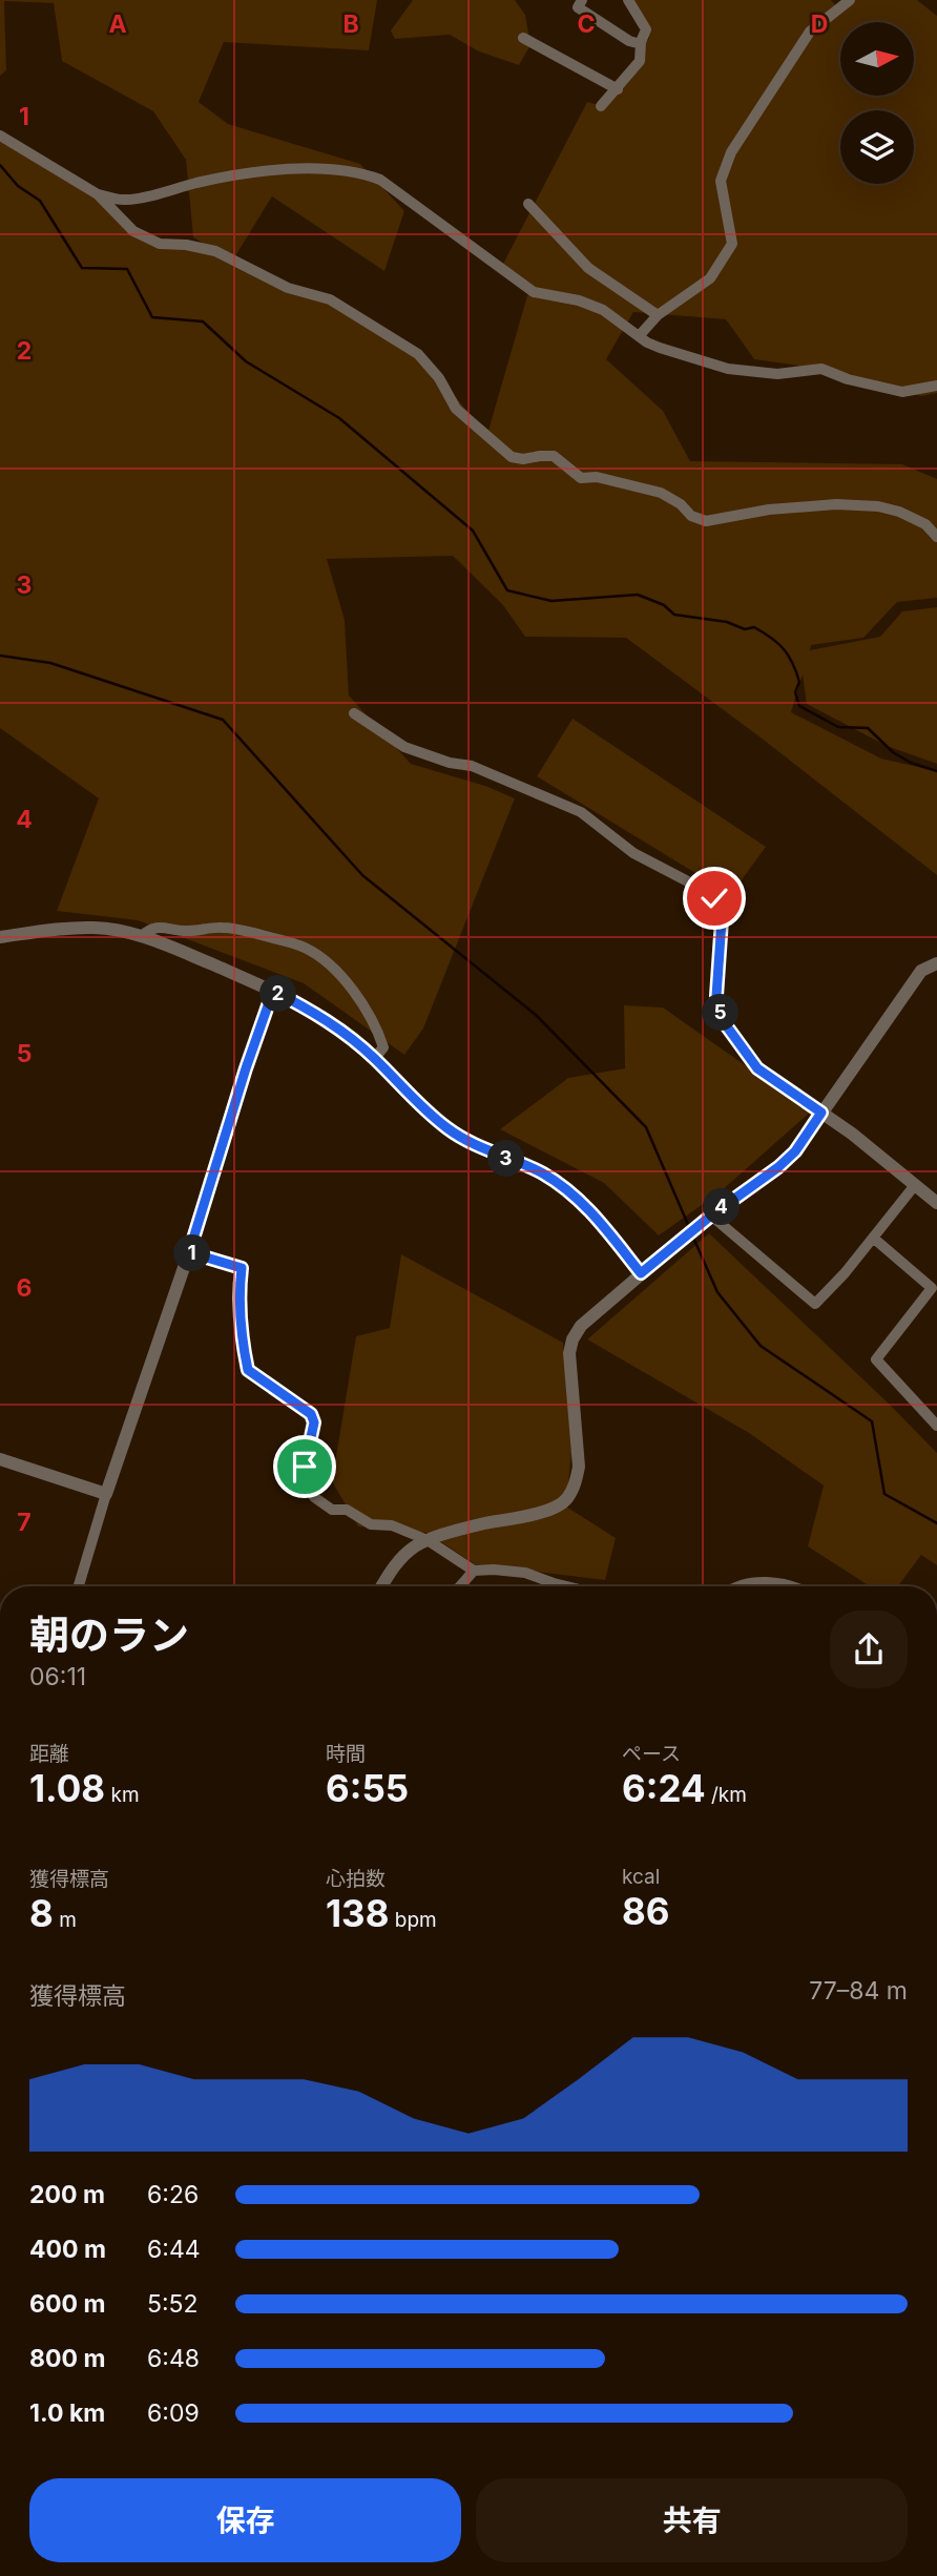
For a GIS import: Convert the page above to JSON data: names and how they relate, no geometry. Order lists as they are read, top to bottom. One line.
{"north":"right","page":{"pins":["2","5","3","4","1"],"heading":["朝のラン","06:11"],"stats":[["距離","1.08 km"],["時間","6:55"],["ペース","6:24 /km"],["獲得標高","8 m"],["心拍数","138 bpm"],["kcal","86"]],"chart":["獲得標高","77–84 m"],"list":[{"name":"200 m","note":"6:26"},{"name":"400 m","note":"6:44"},{"name":"600 m","note":"5:52"},{"name":"800 m","note":"6:48"},{"name":"1.0 km","note":"6:09"}],"buttons":["保存","共有"]},"grid":{"columns":["A","B","C","D"],"rows":["1","2","3","4","5","6","7"]}}
